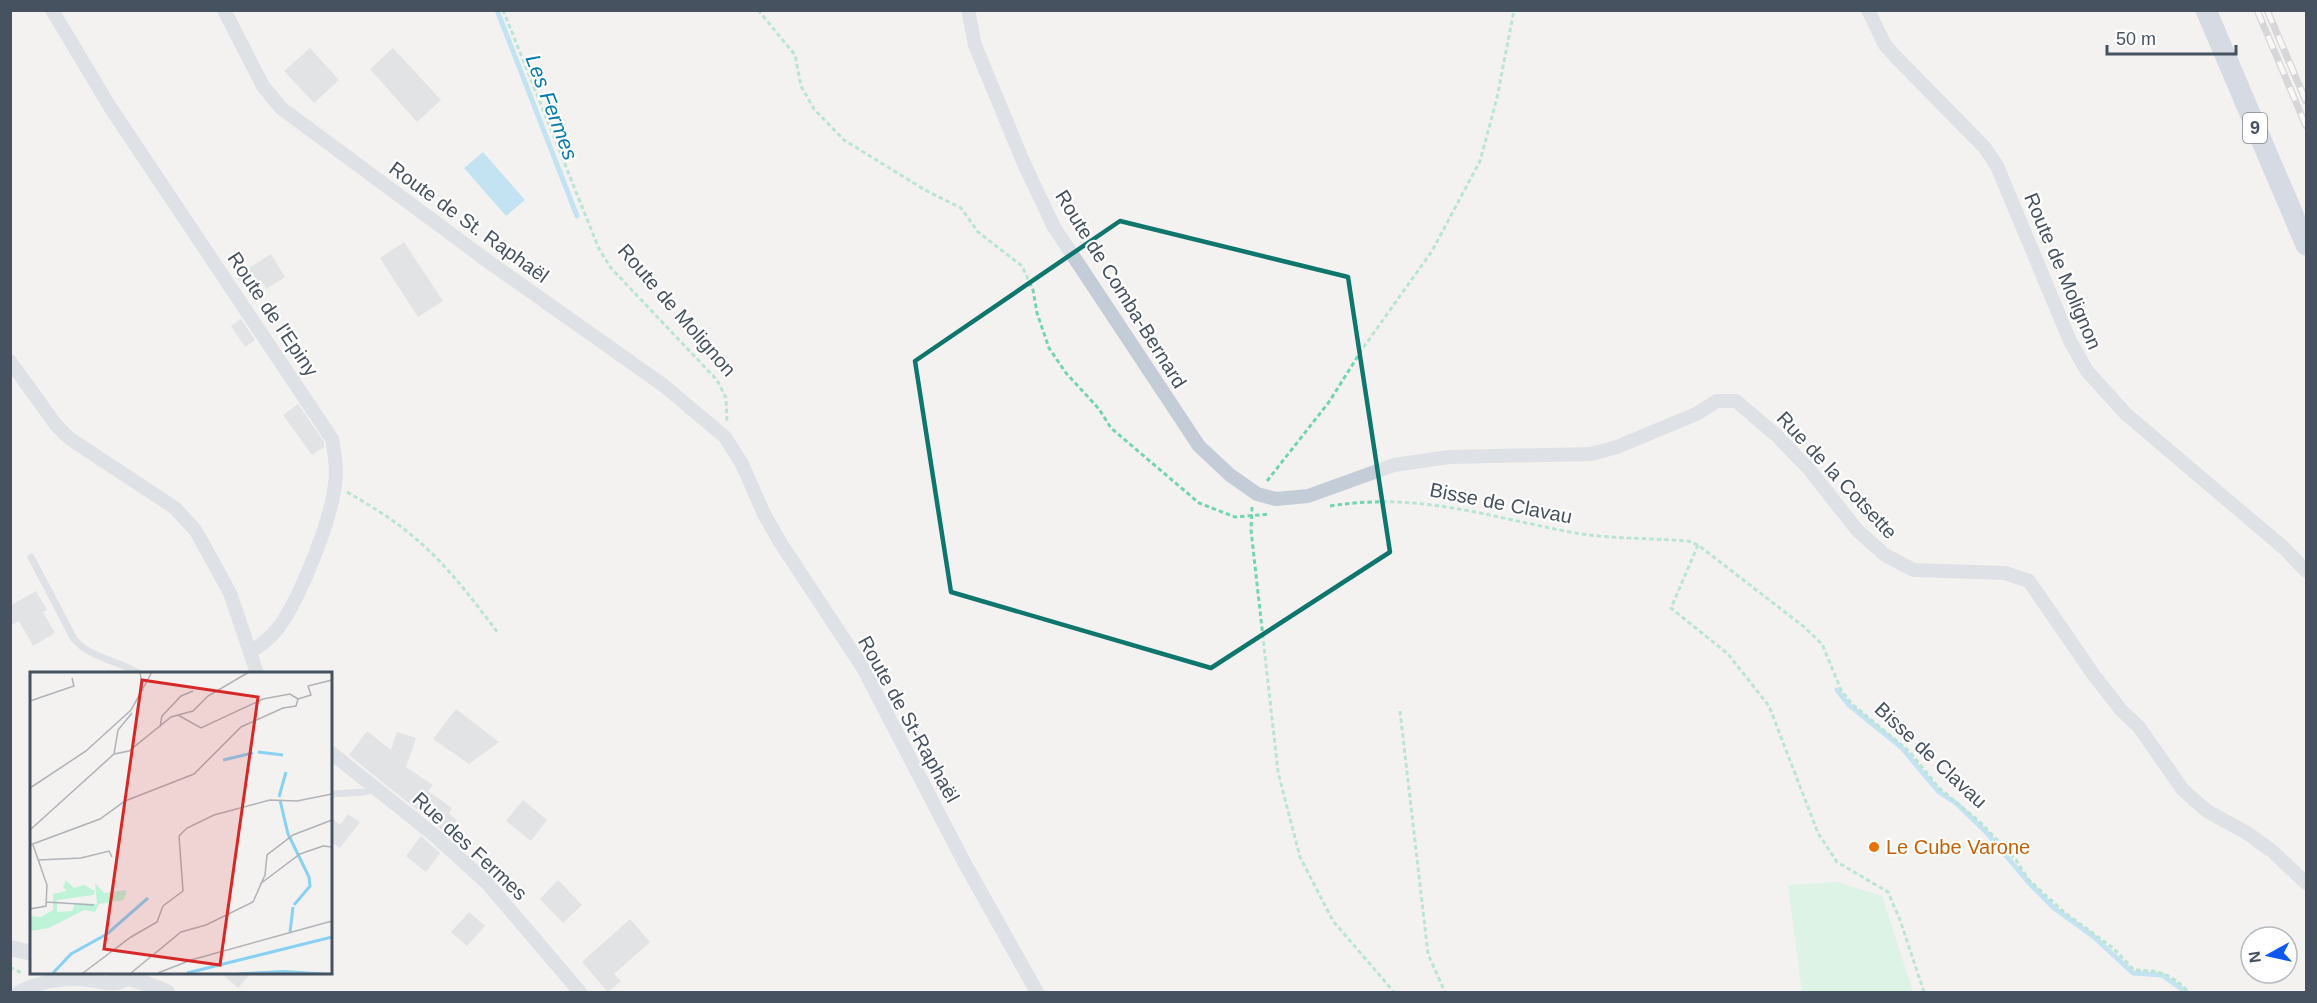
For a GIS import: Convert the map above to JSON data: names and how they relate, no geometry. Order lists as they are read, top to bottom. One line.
{"streets":{"main road":["9"],"street":["Route de St. Raphaël","Route de Molignon","Route de Comba-Bernard","Route de l'Epiny","Rue de la Cotsette","Route de St-Raphaël","Rue des Fermes"],"path":["Bisse de Clavau"]},"crossings":[["Route de St. Raphaël","Route de Molignon"],["Route de St. Raphaël","Route de St-Raphaël"],["Route de Molignon","Route de St-Raphaël"],["Route de Comba-Bernard","Rue de la Cotsette"]],"water":["Les Fermes"],"places":["Le Cube Varone"],"scale_bar":"50 m","north":"left"}
